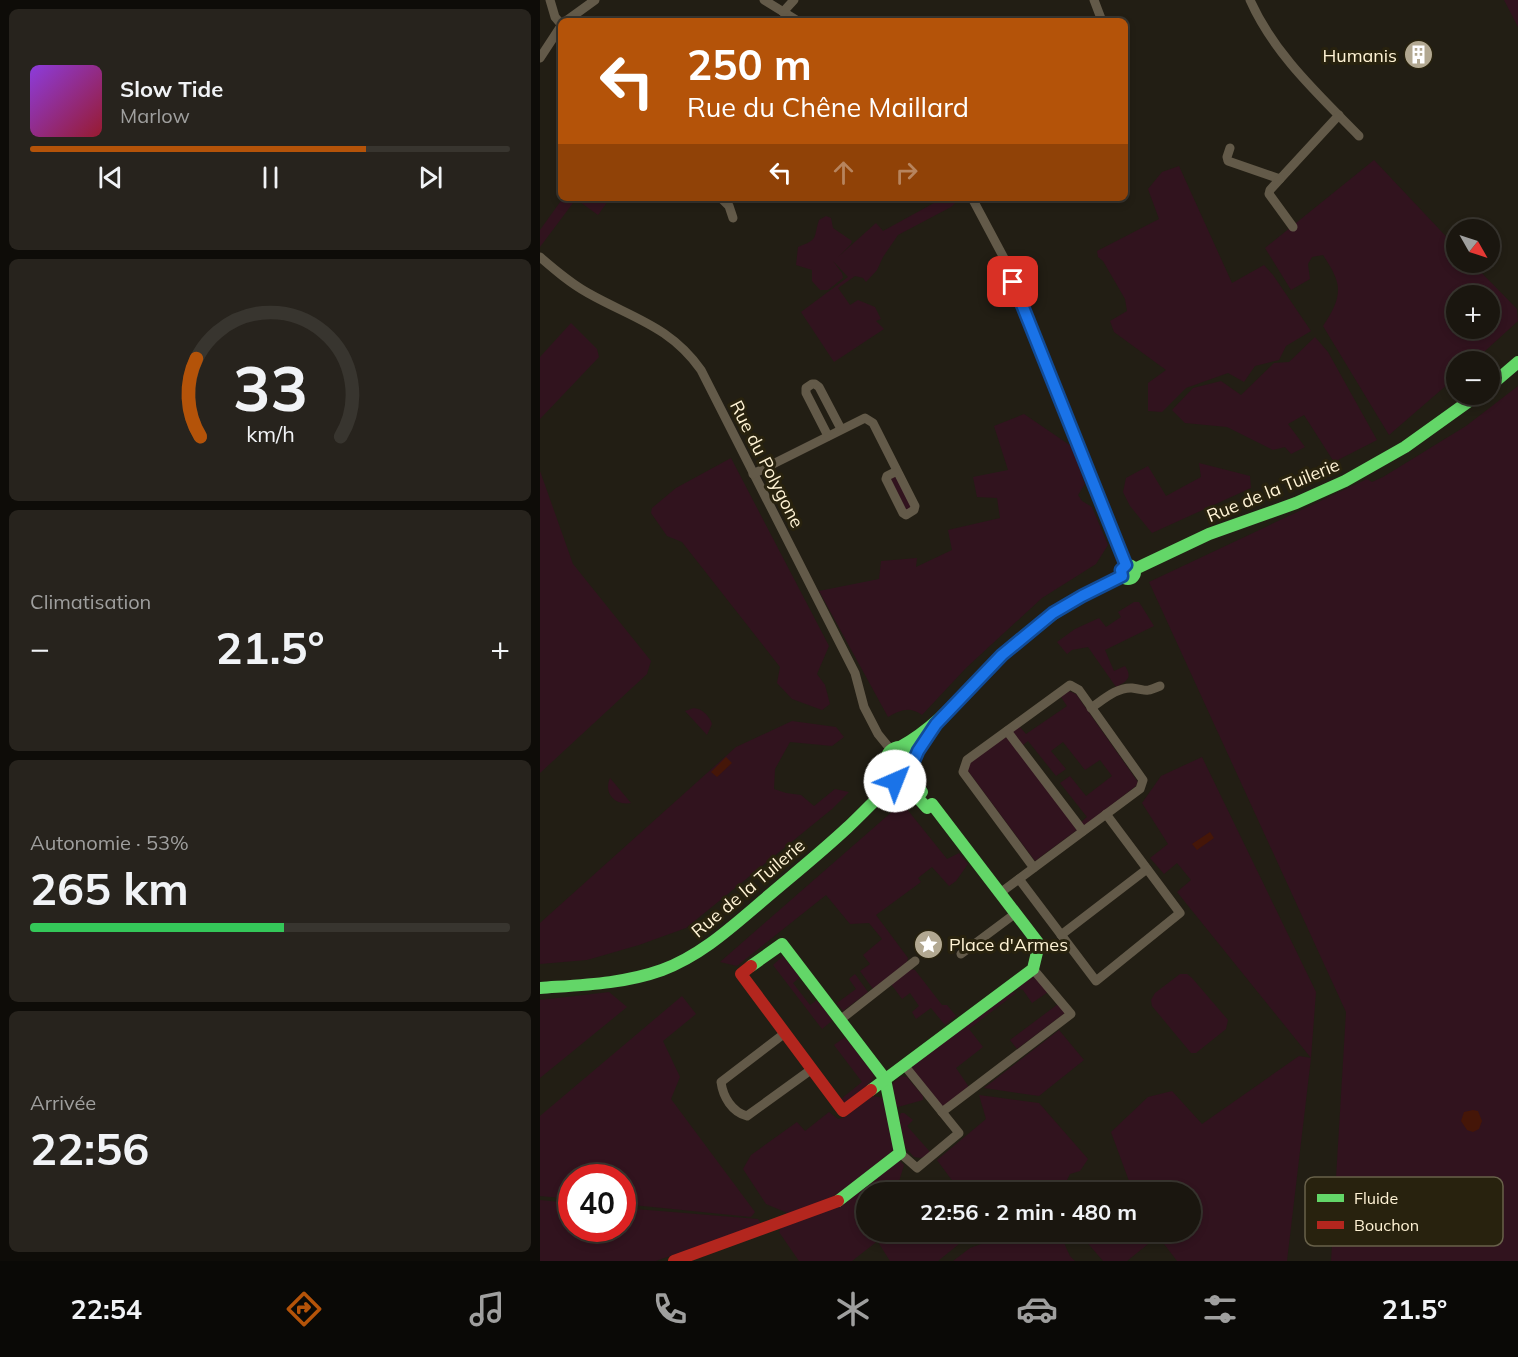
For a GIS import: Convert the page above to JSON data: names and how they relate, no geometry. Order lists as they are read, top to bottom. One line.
{"streets":{"street":["Rue du Polygone","Rue de la Tuilerie"]},"crossings":[["Rue du Polygone","Rue de la Tuilerie"]],"places":{"building":["Humanis"],"place":["Place d'Armes"]},"legend":["Fluide","Bouchon"],"north":"bottom right","page":{"turn":["250 m","Rue du Chêne Maillard"],"song":["Slow Tide","Marlow"],"map_buttons":["+","−"],"tile":["Climatisation",["Autonomie · 53%","265 km"],["Arrivée","22:56"]],"heat":["−","21.5°","+"],"limit":"40","trip":"22:56 · 2 min · 480 m","tabs":["22:54","21.5°"],"gauge":["33","km/h"]}}
